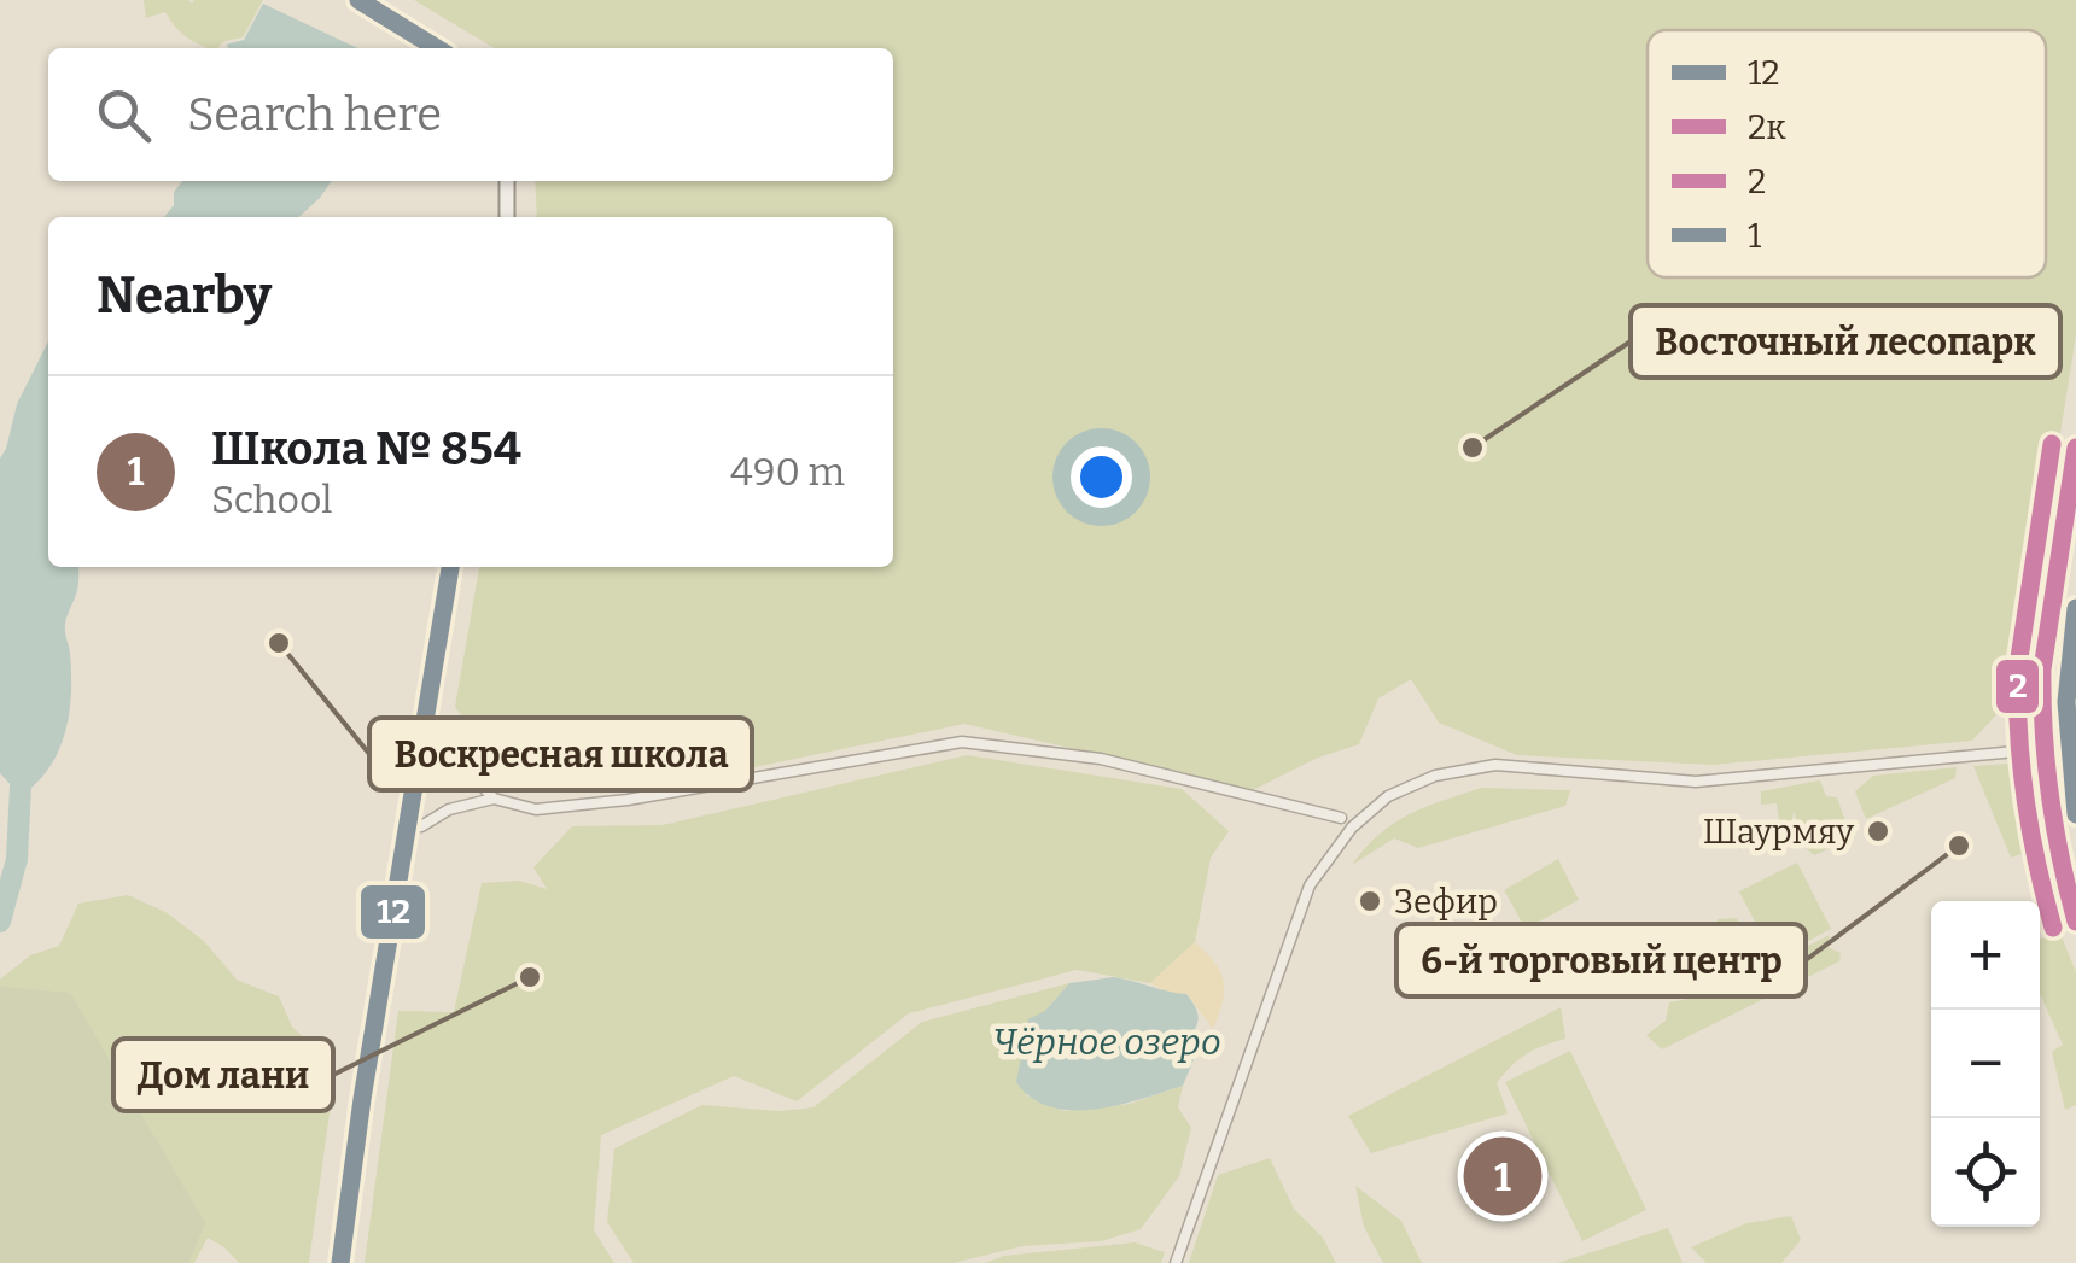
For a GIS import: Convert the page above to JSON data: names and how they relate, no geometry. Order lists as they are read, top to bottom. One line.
{"water":["Чёрное озеро"],"places":["Восточный лесопарк","Воскресная школа","Шаурмяу","6-й торговый центр","Зефир","Дом лани"],"lines":["transit line 12","transit line 2","transit line 2к","transit line 1"],"legend":["12","2к","2","1"],"page":{"search":"Search here","heading":"Nearby","list":[{"mark":"1","name":"Школа № 854","note":"School","value":"490 m"}],"map_buttons":["+","−"],"pins":"1"}}
